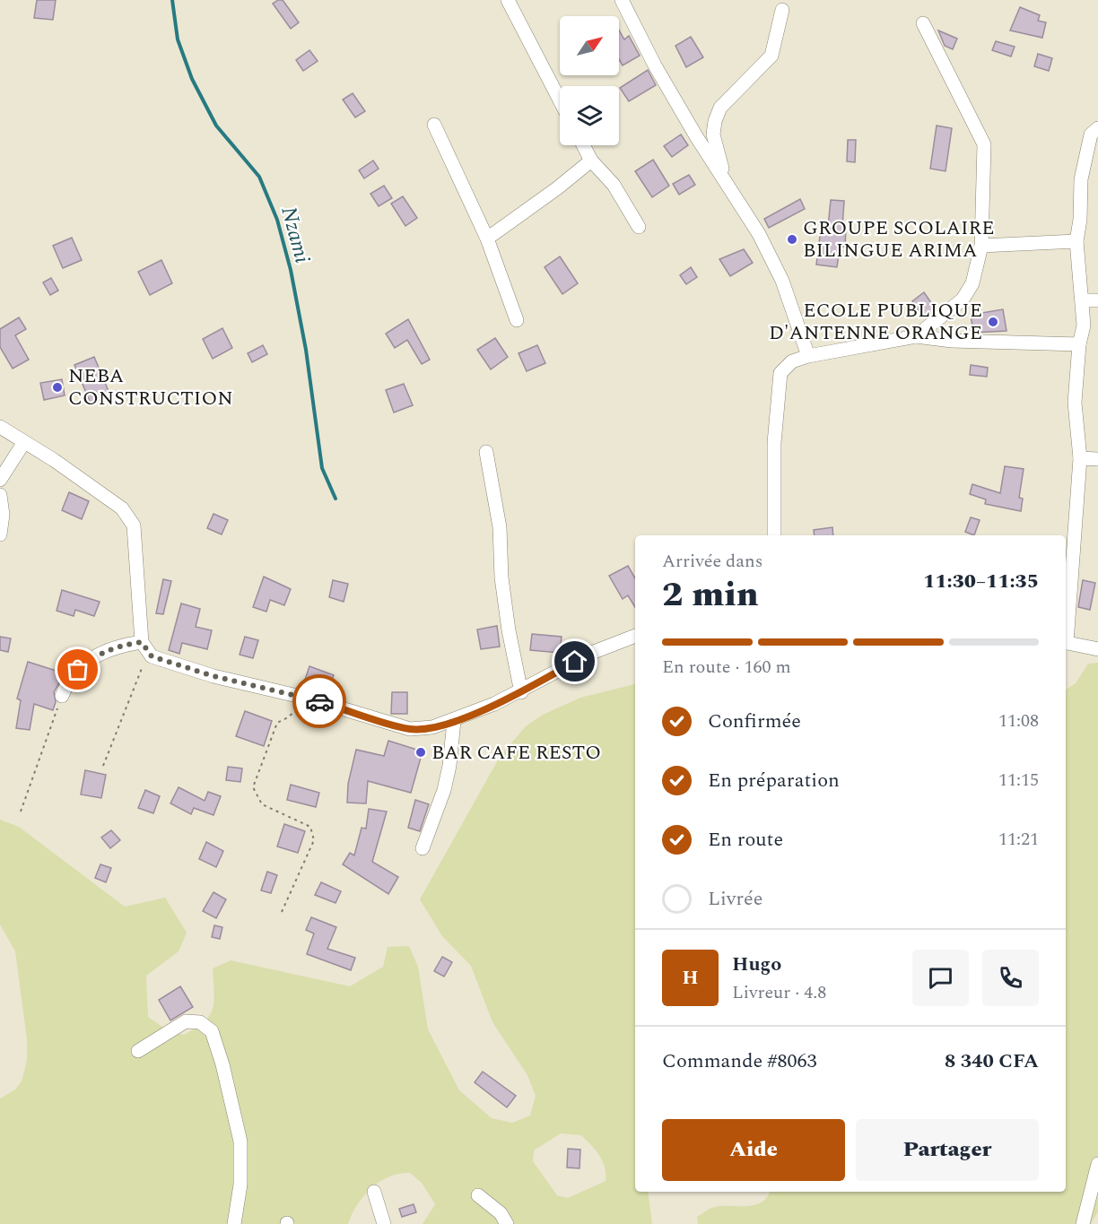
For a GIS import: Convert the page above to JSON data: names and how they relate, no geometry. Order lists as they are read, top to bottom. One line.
{"water":["Nzami"],"places":["GROUPE SCOLAIRE BILINGUE ARIMA","ECOLE PUBLIQUE D'ANTENNE ORANGE","NEBA CONSTRUCTION","BAR CAFE RESTO"],"north":"top right","page":{"heading":["2 min","Arrivée dans","11:30–11:35"],"panel":["Hugo","Livreur · 4.8","Commande #8063","8 340 CFA"],"bar":"En route · 160 m","list":[["Confirmée","11:08"],["En préparation","11:15"],["En route","11:21"],"Livrée"],"round":"H","buttons":["Aide","Partager"]}}
